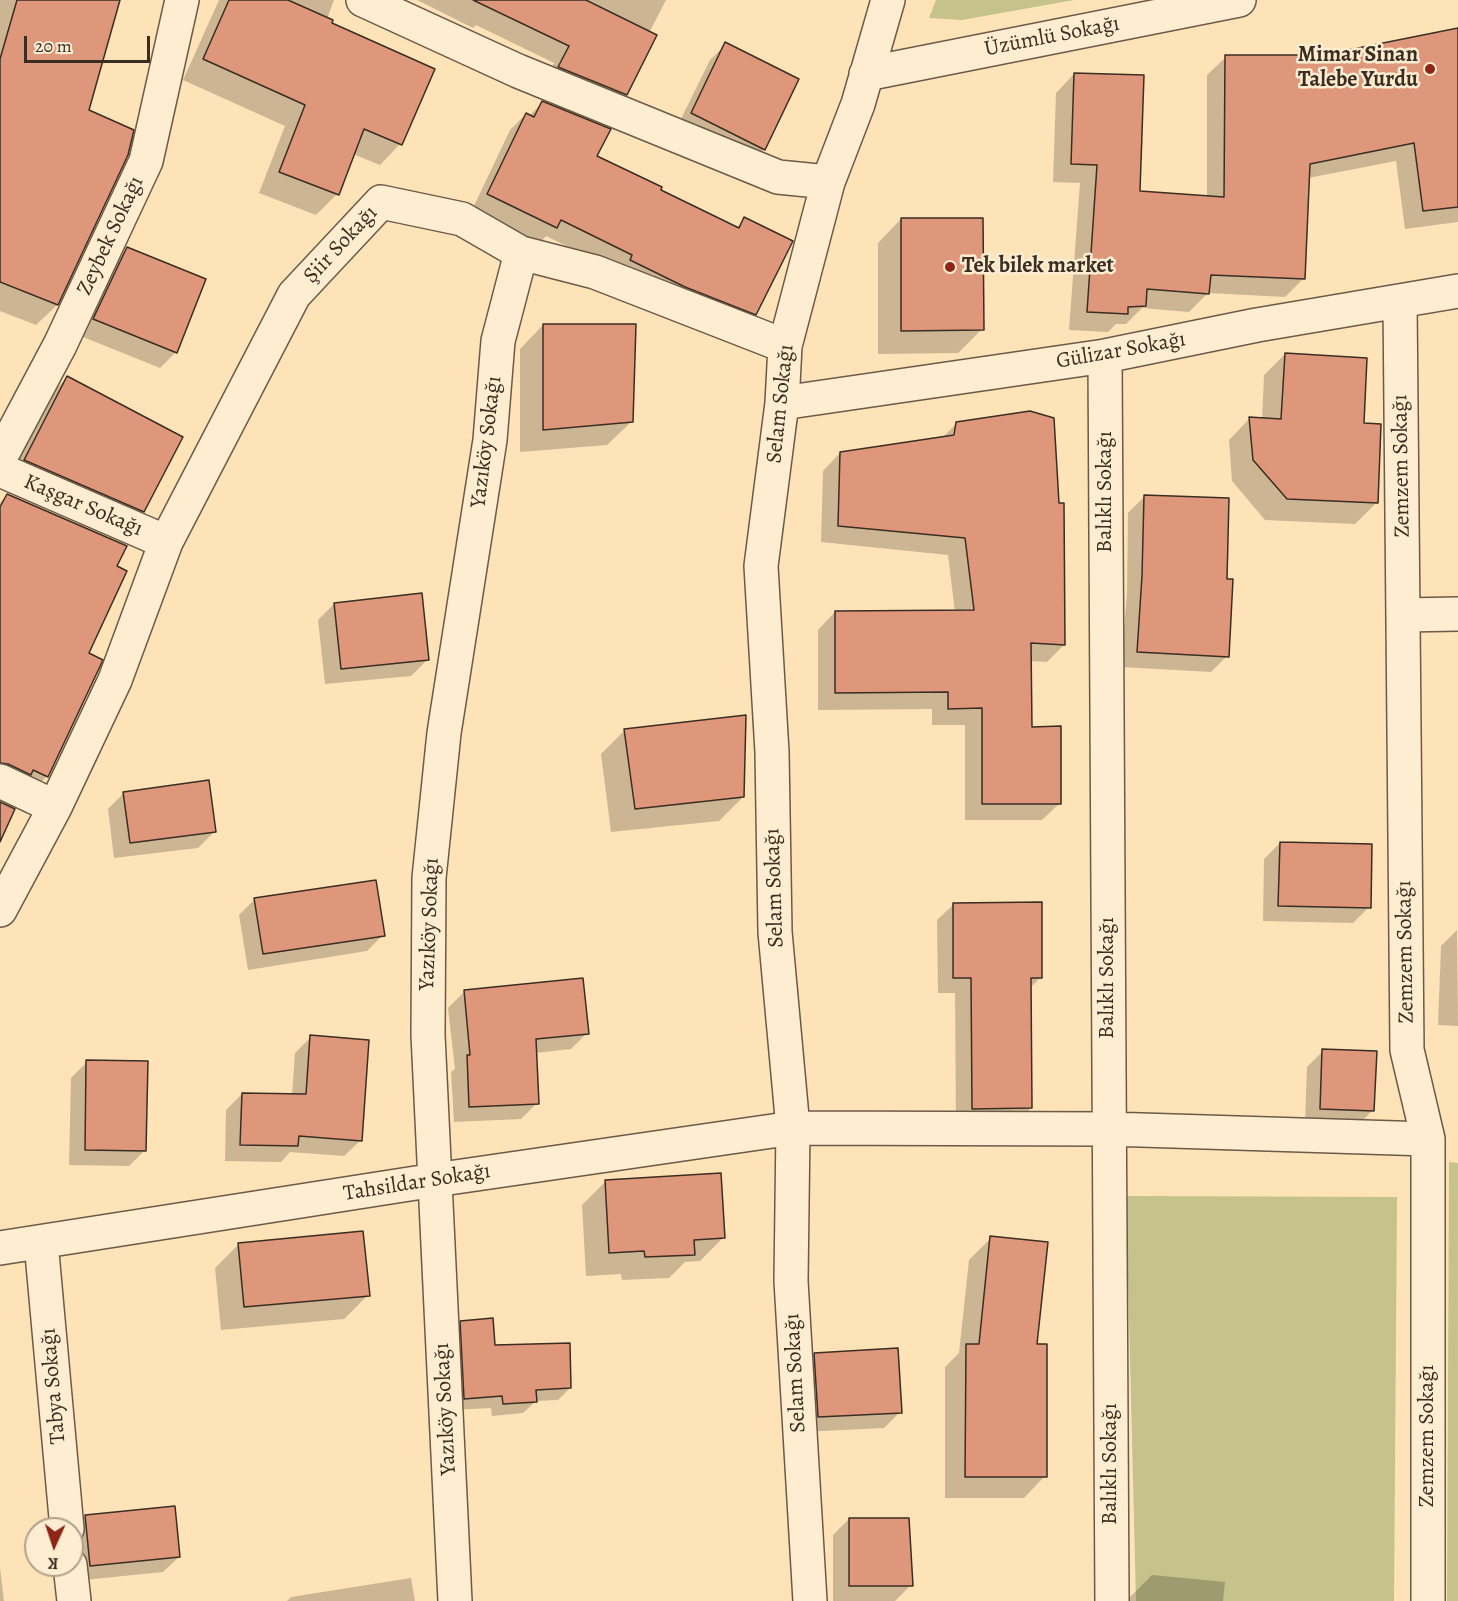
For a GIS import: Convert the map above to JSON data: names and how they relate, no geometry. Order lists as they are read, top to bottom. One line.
{"streets":{"street":["Üzümlü Sokağı","Zeybek Sokağı","Şiir Sokağı","Gülizar Sokağı","Selam Sokağı","Yazıköy Sokağı","Zemzem Sokağı","Balıklı Sokağı","Kaşgar Sokağı","Tahsildar Sokağı","Tabya Sokağı"]},"crossings":[["Üzümlü Sokağı","Selam Sokağı"],["Şiir Sokağı","Selam Sokağı"],["Şiir Sokağı","Yazıköy Sokağı"],["Şiir Sokağı","Kaşgar Sokağı"],["Gülizar Sokağı","Selam Sokağı"],["Gülizar Sokağı","Zemzem Sokağı"],["Gülizar Sokağı","Balıklı Sokağı"],["Selam Sokağı","Tahsildar Sokağı"],["Yazıköy Sokağı","Tahsildar Sokağı"],["Zemzem Sokağı","Tahsildar Sokağı"],["Balıklı Sokağı","Tahsildar Sokağı"],["Tahsildar Sokağı","Tabya Sokağı"]],"places":["Mimar Sinan Talebe Yurdu","Tek bilek market"],"scale_bar":"20 m","north":"bottom"}
